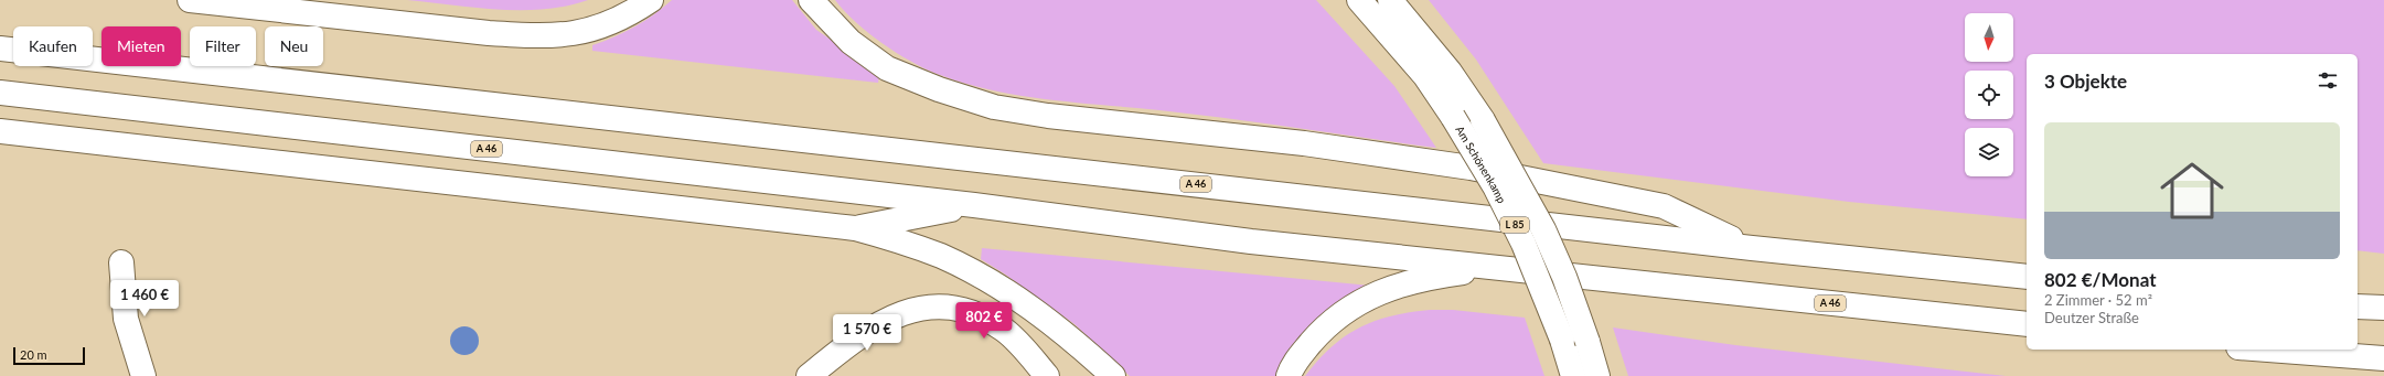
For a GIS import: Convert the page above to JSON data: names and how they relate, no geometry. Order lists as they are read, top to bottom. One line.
{"streets":{"main road":["A 46","Am Schönenkamp","L 85"]},"scale_bar":"20 m","north":"bottom","page":{"chip":["Kaufen","Mieten","Filter","Neu"],"heading":"3 Objekte","list":[{"name":"802 €/Monat","note":"2 Zimmer · 52 m² · Deutzer Straße"}],"price":["1 460 €","802 €","1 570 €"],"scale":"20 m"}}
